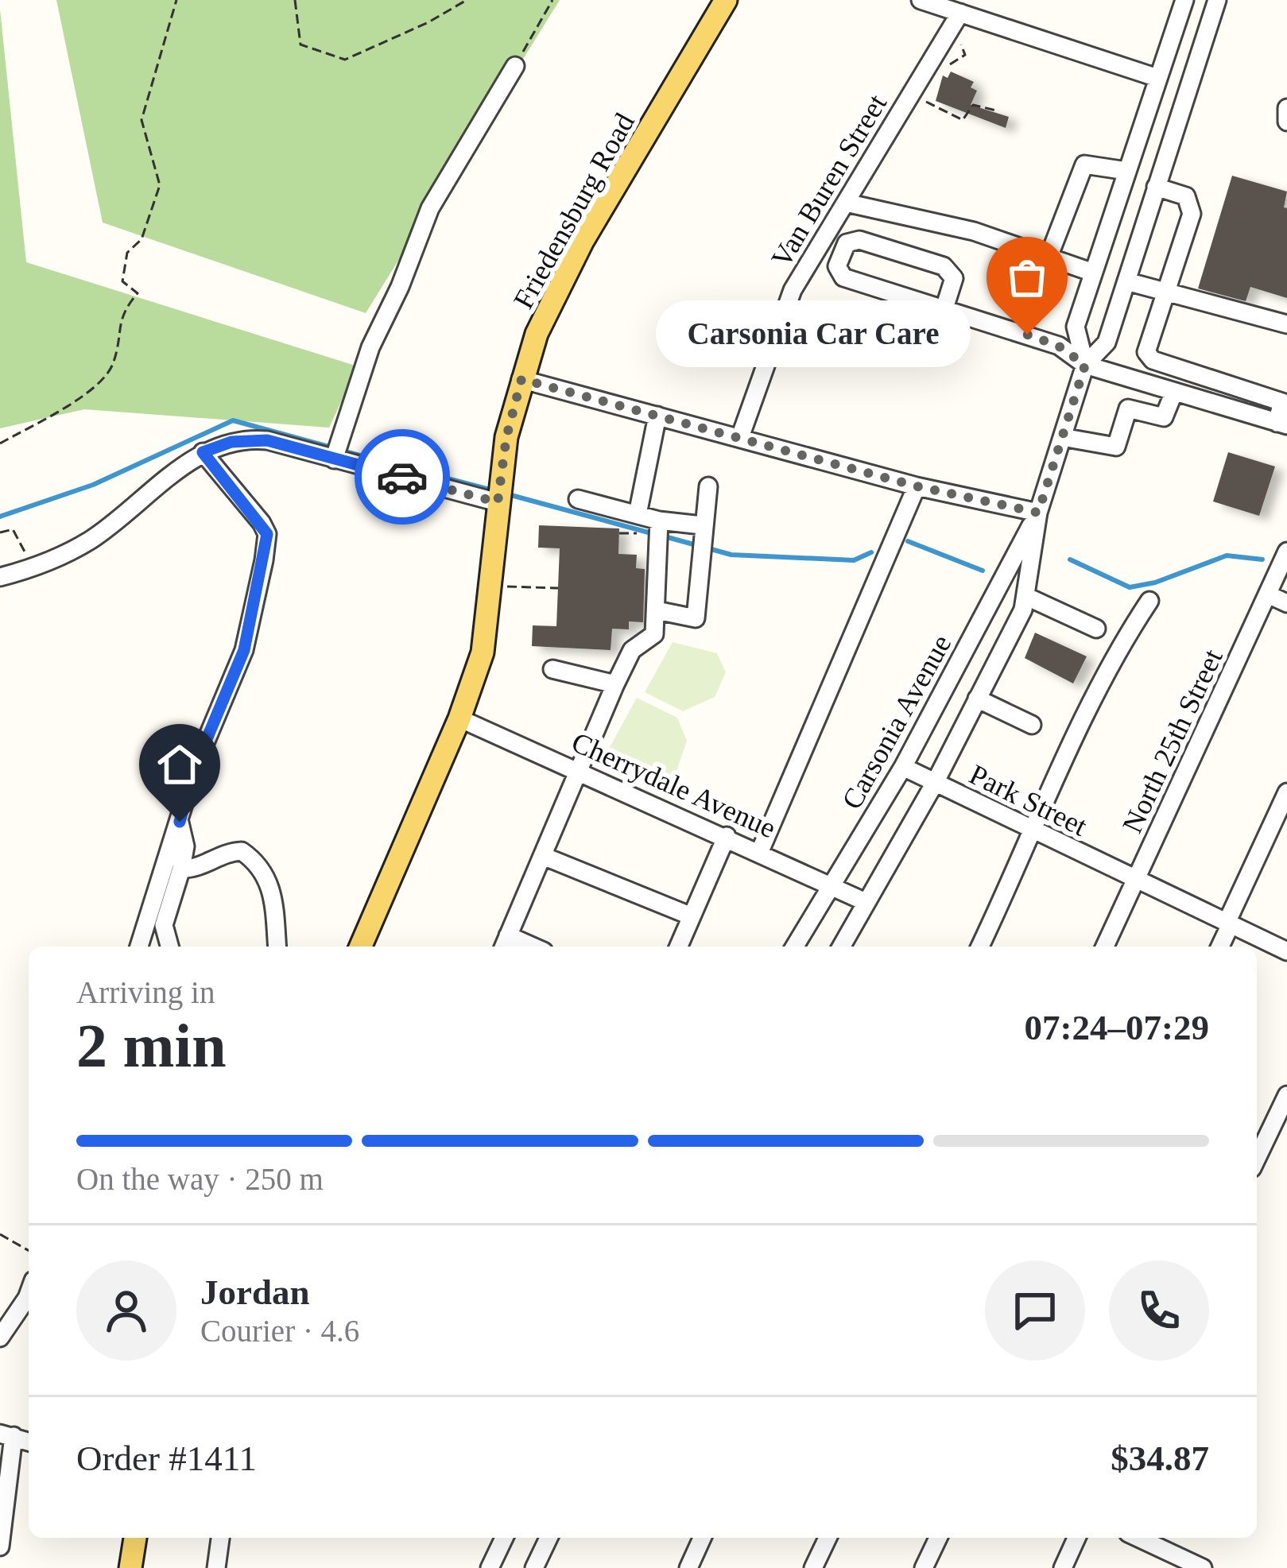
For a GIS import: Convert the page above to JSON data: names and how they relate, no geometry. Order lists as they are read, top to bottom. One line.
{"streets":{"main road":["Friedensburg Road"],"street":["Van Buren Street","Carsonia Avenue","North 25th Street","Cherrydale Avenue","Park Street"]},"crossings":[["Friedensburg Road","Cherrydale Avenue"],["Carsonia Avenue","Cherrydale Avenue"],["Carsonia Avenue","Park Street"],["North 25th Street","Park Street"]],"places":["Carsonia Car Care"],"page":{"bubble":"Carsonia Car Care","heading":["2 min","Arriving in","07:24–07:29"],"panel":["Jordan","Courier · 4.6","Order #1411","$34.87"],"bar":"On the way · 250 m"}}
